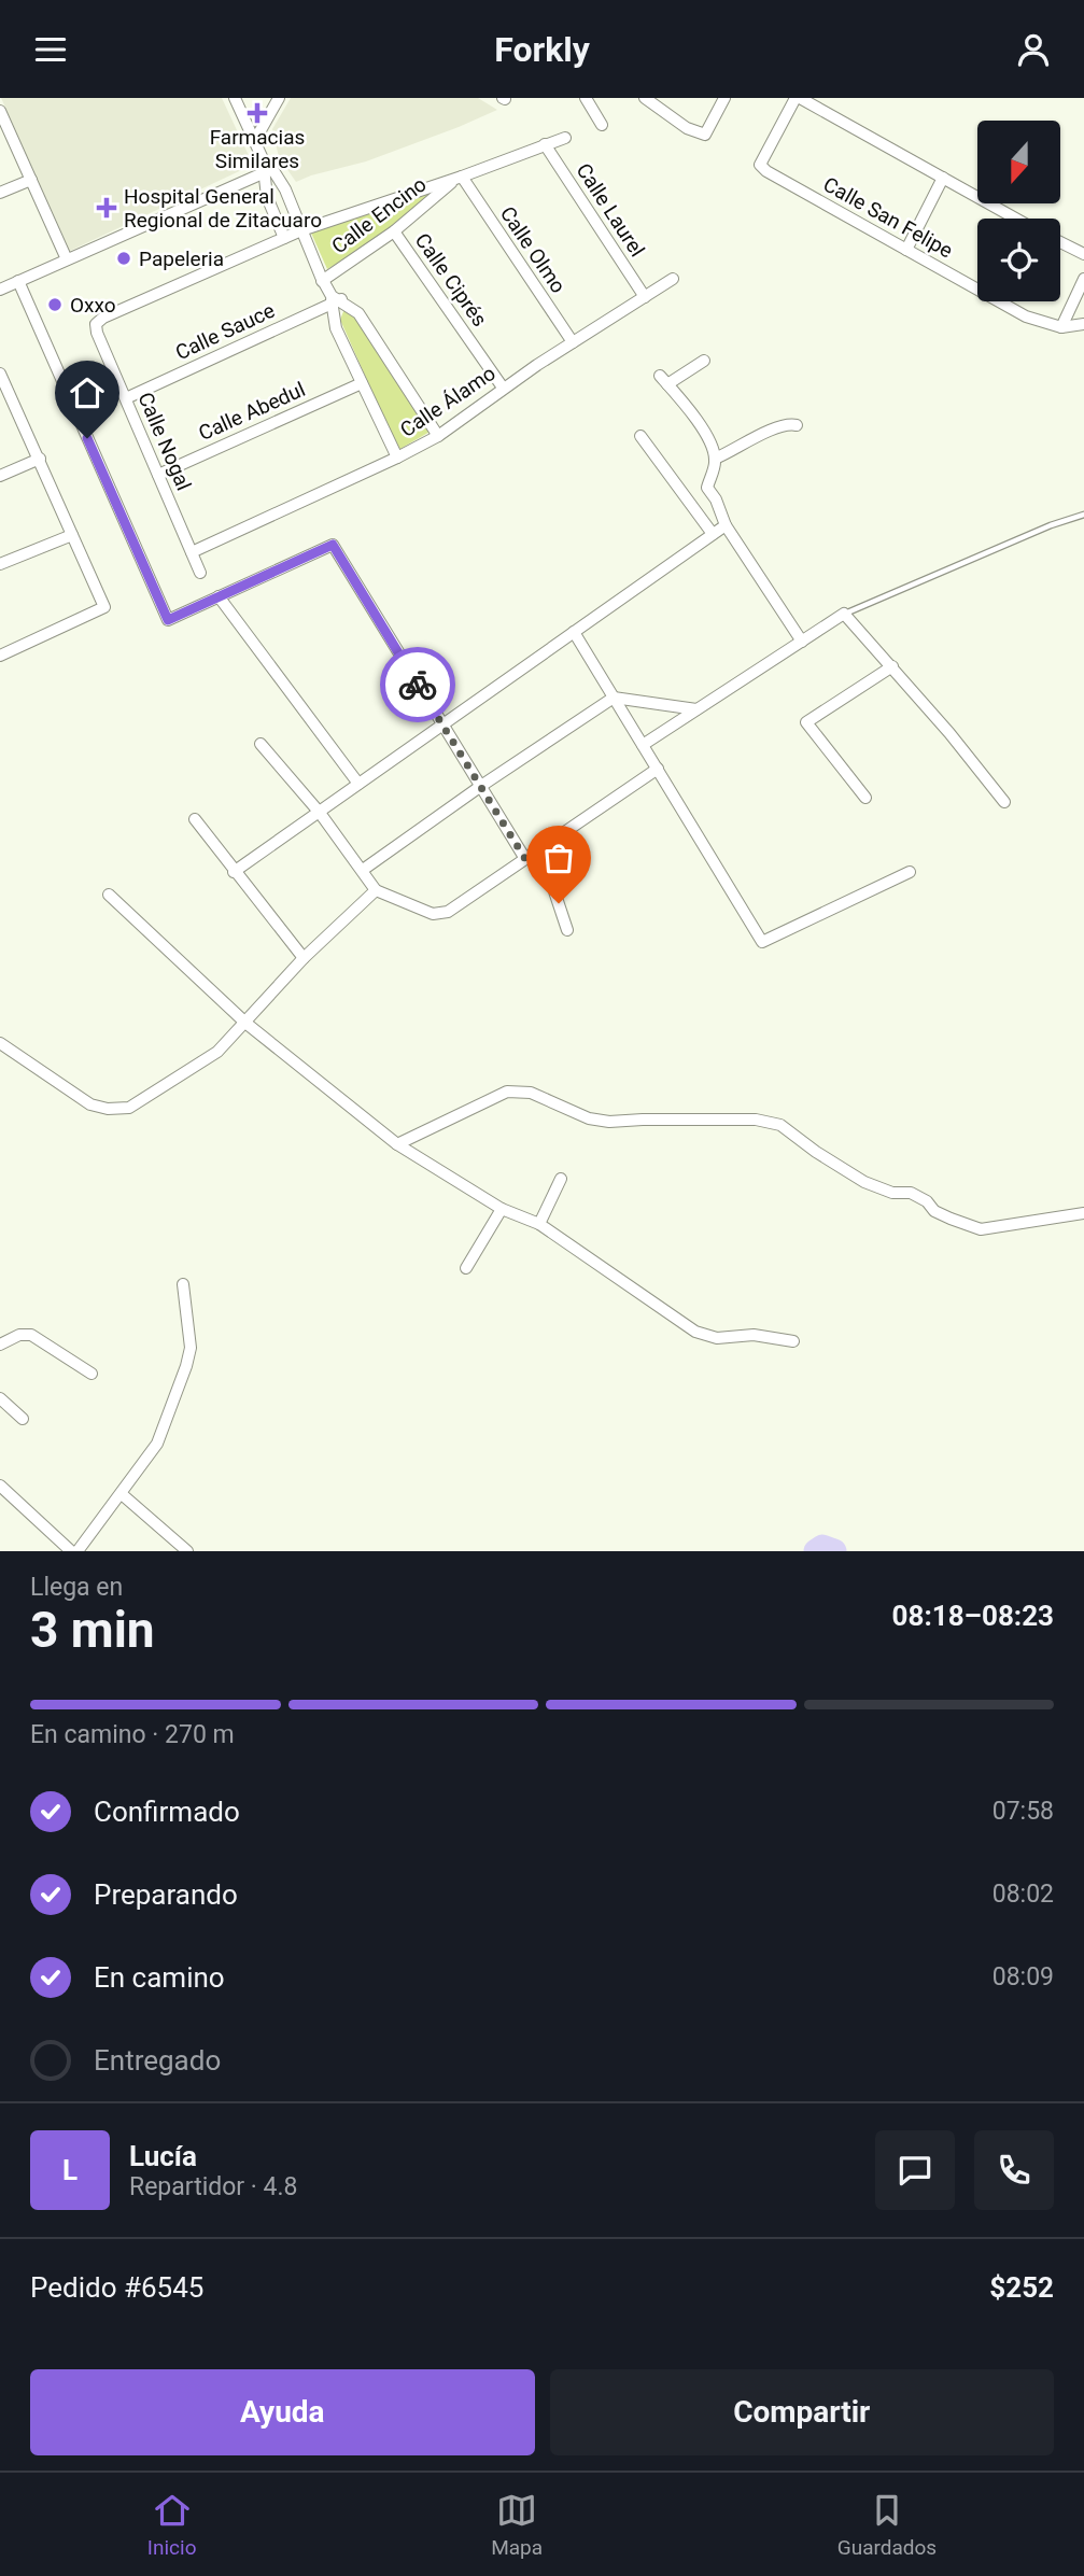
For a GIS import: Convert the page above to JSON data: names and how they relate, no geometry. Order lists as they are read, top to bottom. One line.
{"streets":{"street":["Calle Laurel","Calle Encino","Calle San Felipe","Calle Olmo","Calle Ciprés","Calle Sauce","Calle Álamo","Calle Abedul","Calle Nogal"]},"crossings":[["Calle Laurel","Calle Encino"],["Calle Laurel","Calle Álamo"],["Calle Encino","Calle Olmo"],["Calle Encino","Calle Ciprés"],["Calle Encino","Calle Nogal"],["Calle Olmo","Calle Álamo"],["Calle Ciprés","Calle Álamo"],["Calle Sauce","Calle Nogal"],["Calle Álamo","Calle Nogal"],["Calle Abedul","Calle Nogal"]],"places":{"health":["Farmacias Similares","Hospital General Regional de Zitacuaro"],"other":["Papeleria","Oxxo"]},"north":"bottom","page":{"header":"Forkly","heading":["3 min","Llega en","08:18–08:23"],"panel":["Lucía","Repartidor · 4.8","Pedido #6545","$252"],"bar":"En camino · 270 m","list":[["Confirmado","07:58"],["Preparando","08:02"],["En camino","08:09"],"Entregado"],"round":"L","buttons":["Ayuda","Compartir"],"tabs":["Inicio","Mapa","Guardados"]}}
